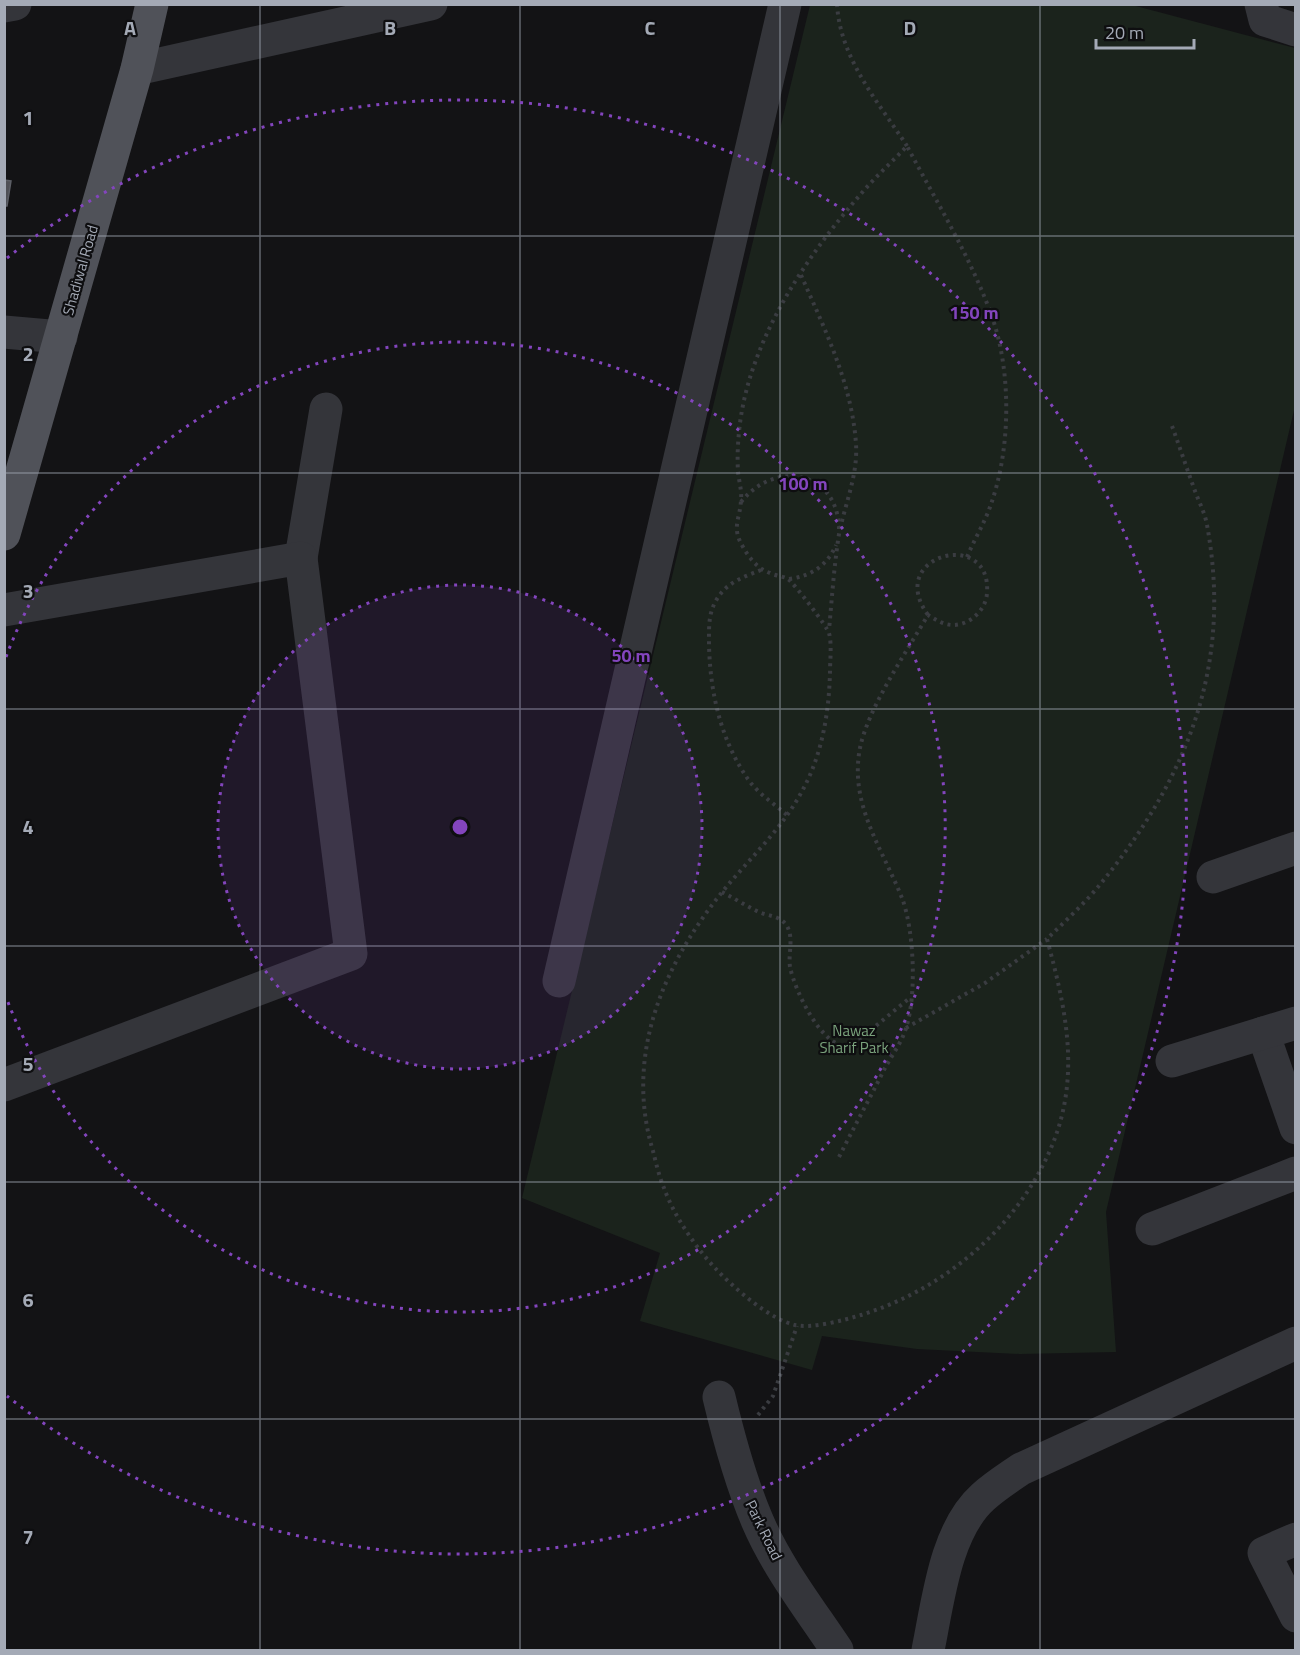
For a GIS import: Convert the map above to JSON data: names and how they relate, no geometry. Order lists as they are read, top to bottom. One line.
{"streets":{"main road":["Shadiwal Road"],"street":["Park Road"]},"parks":["Nawaz Sharif Park"],"scale_bar":"20 m","grid":{"columns":["A","B","C","D"],"rows":["1","2","3","4","5","6","7"]},"rings":["150 m","100 m","50 m"]}
